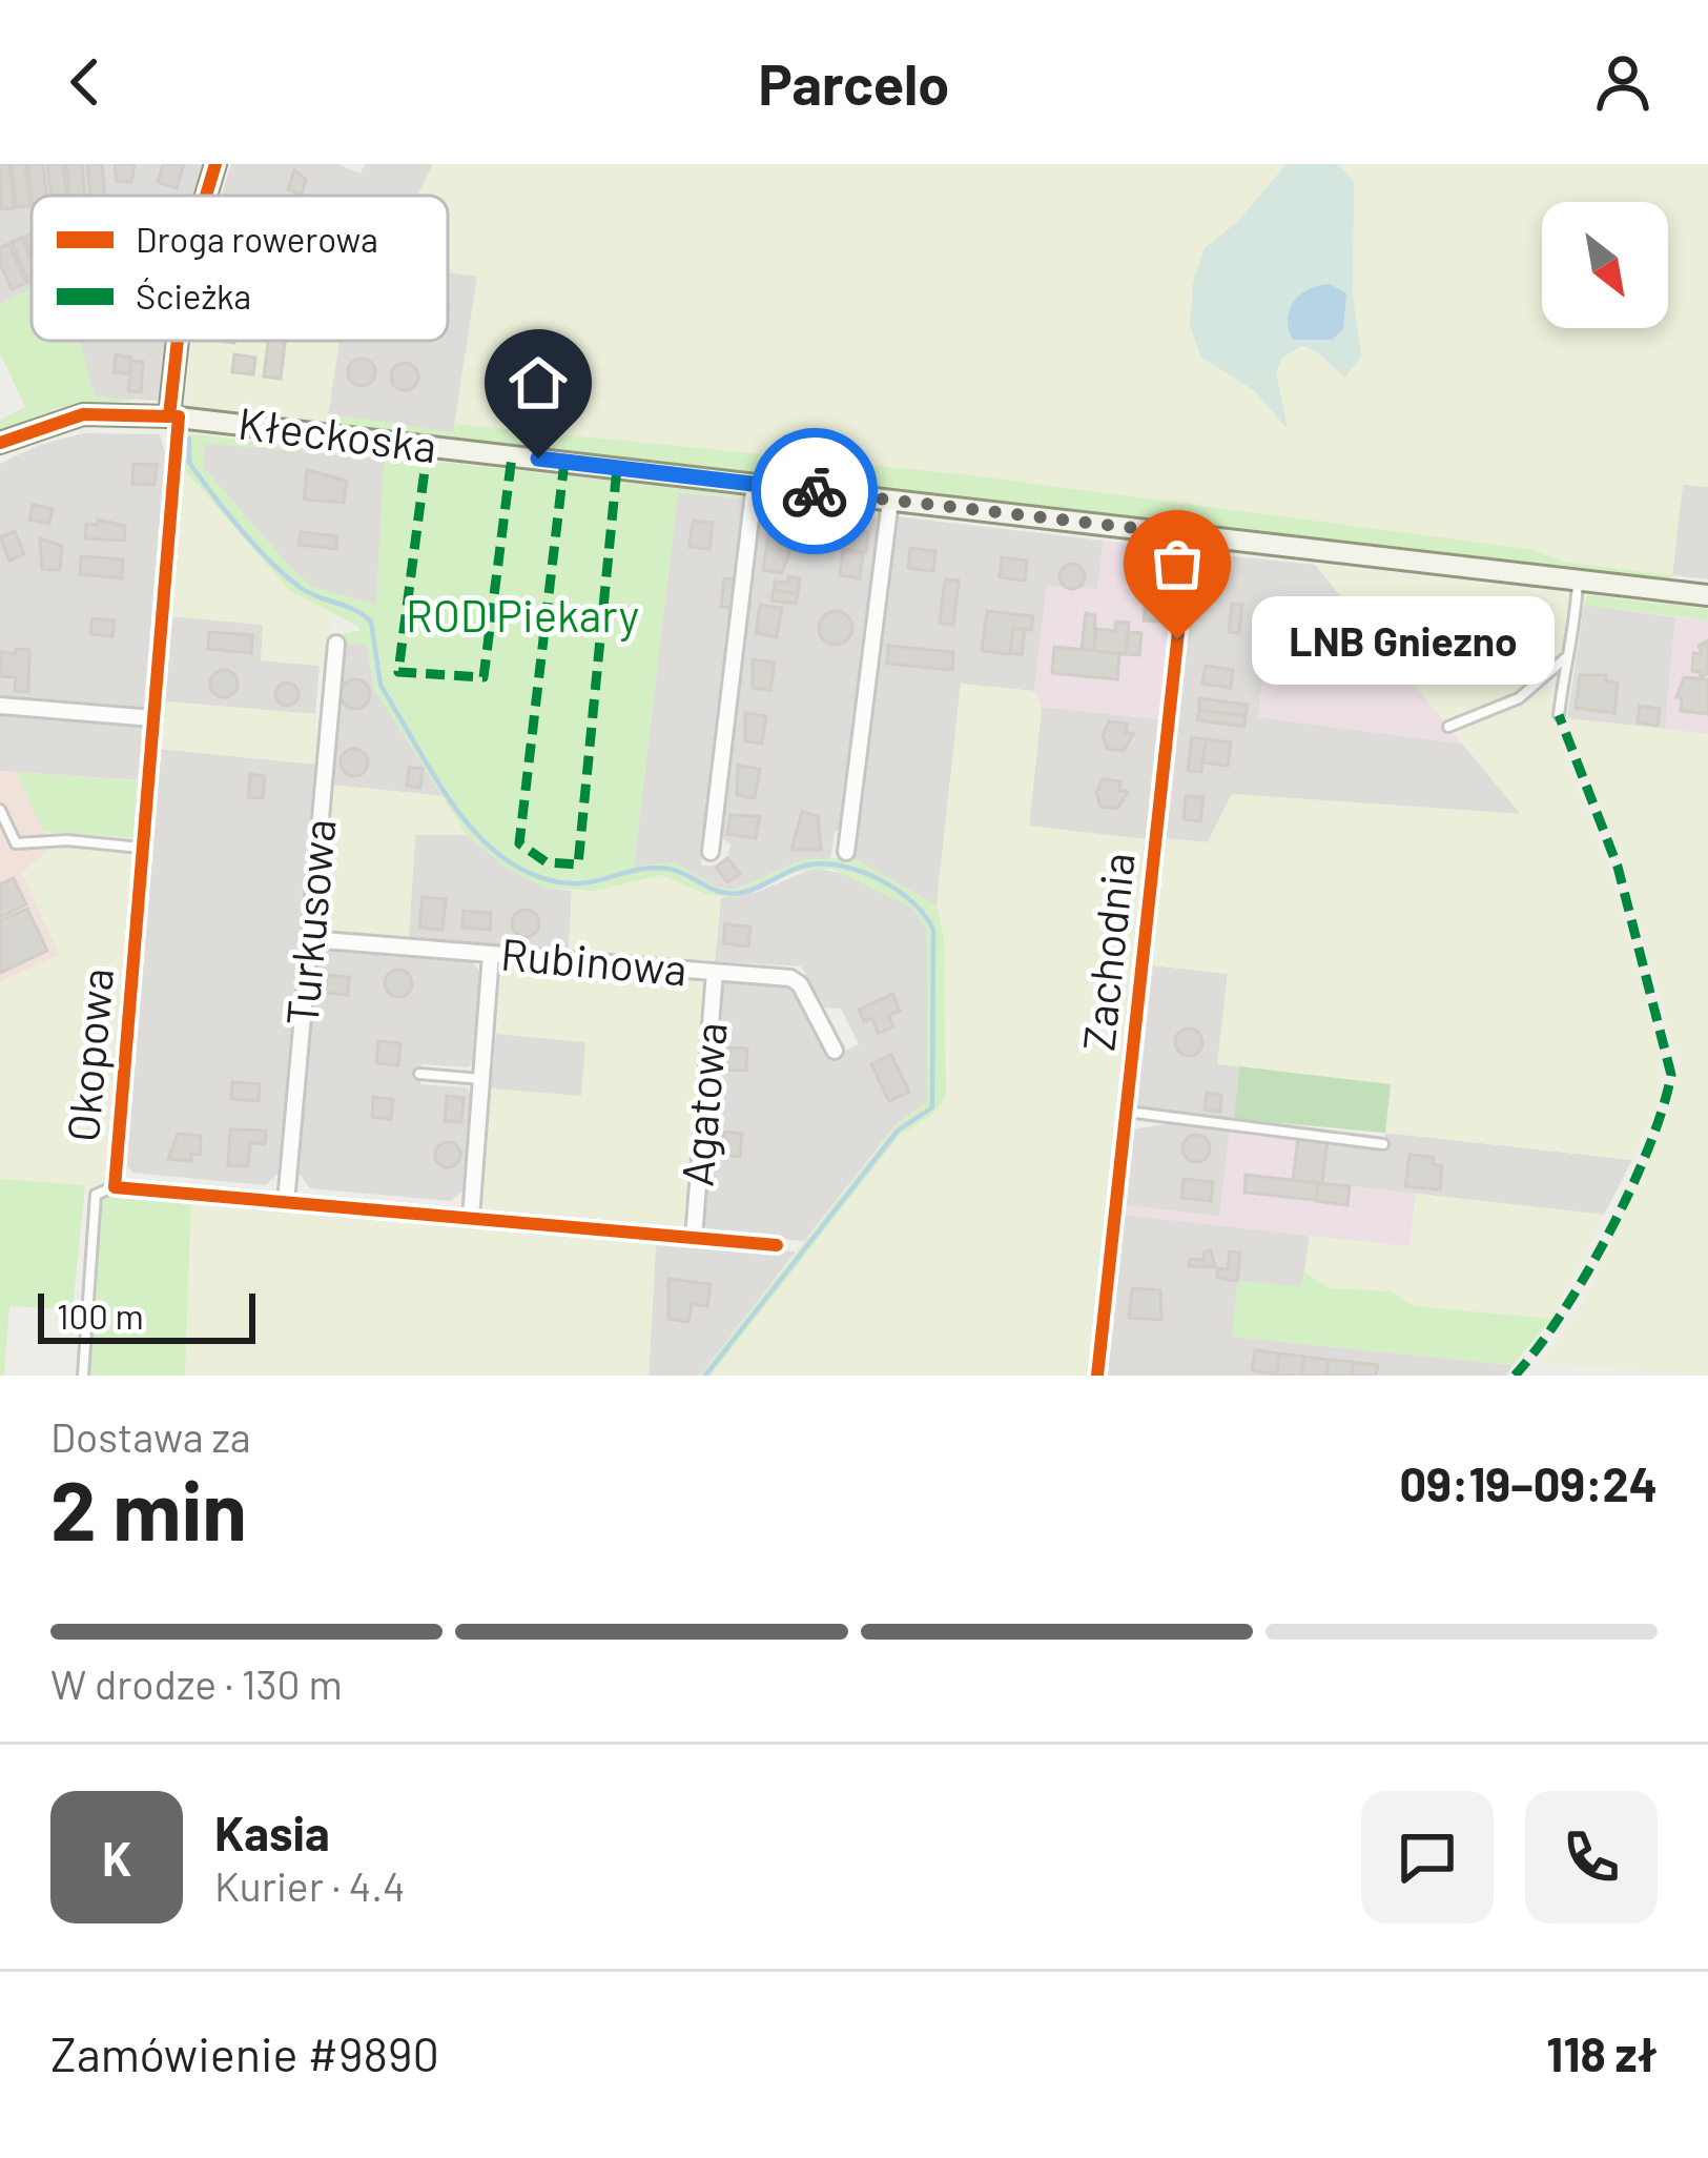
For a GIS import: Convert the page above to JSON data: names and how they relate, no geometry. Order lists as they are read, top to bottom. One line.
{"streets":{"main road":["Kłeckoska"],"street":["Turkusowa","Zachodnia","Rubinowa","Okopowa","Agatowa"]},"crossings":[["Kłeckoska","Zachodnia"],["Kłeckoska","Okopowa"],["Turkusowa","Rubinowa"],["Turkusowa","Okopowa"],["Rubinowa","Agatowa"],["Okopowa","Agatowa"]],"parks":["ROD Piekary"],"places":["LNB Gniezno"],"legend":["Droga rowerowa","Ścieżka"],"scale_bar":"100 m","north":"bottom right","page":{"header":"Parcelo","bubble":"LNB Gniezno","scale":"100 m","heading":["2 min","Dostawa za","09:19–09:24"],"panel":["Kasia","Kurier · 4.4","Zamówienie #9890","118 zł"],"bar":"W drodze · 130 m","round":"K"}}
